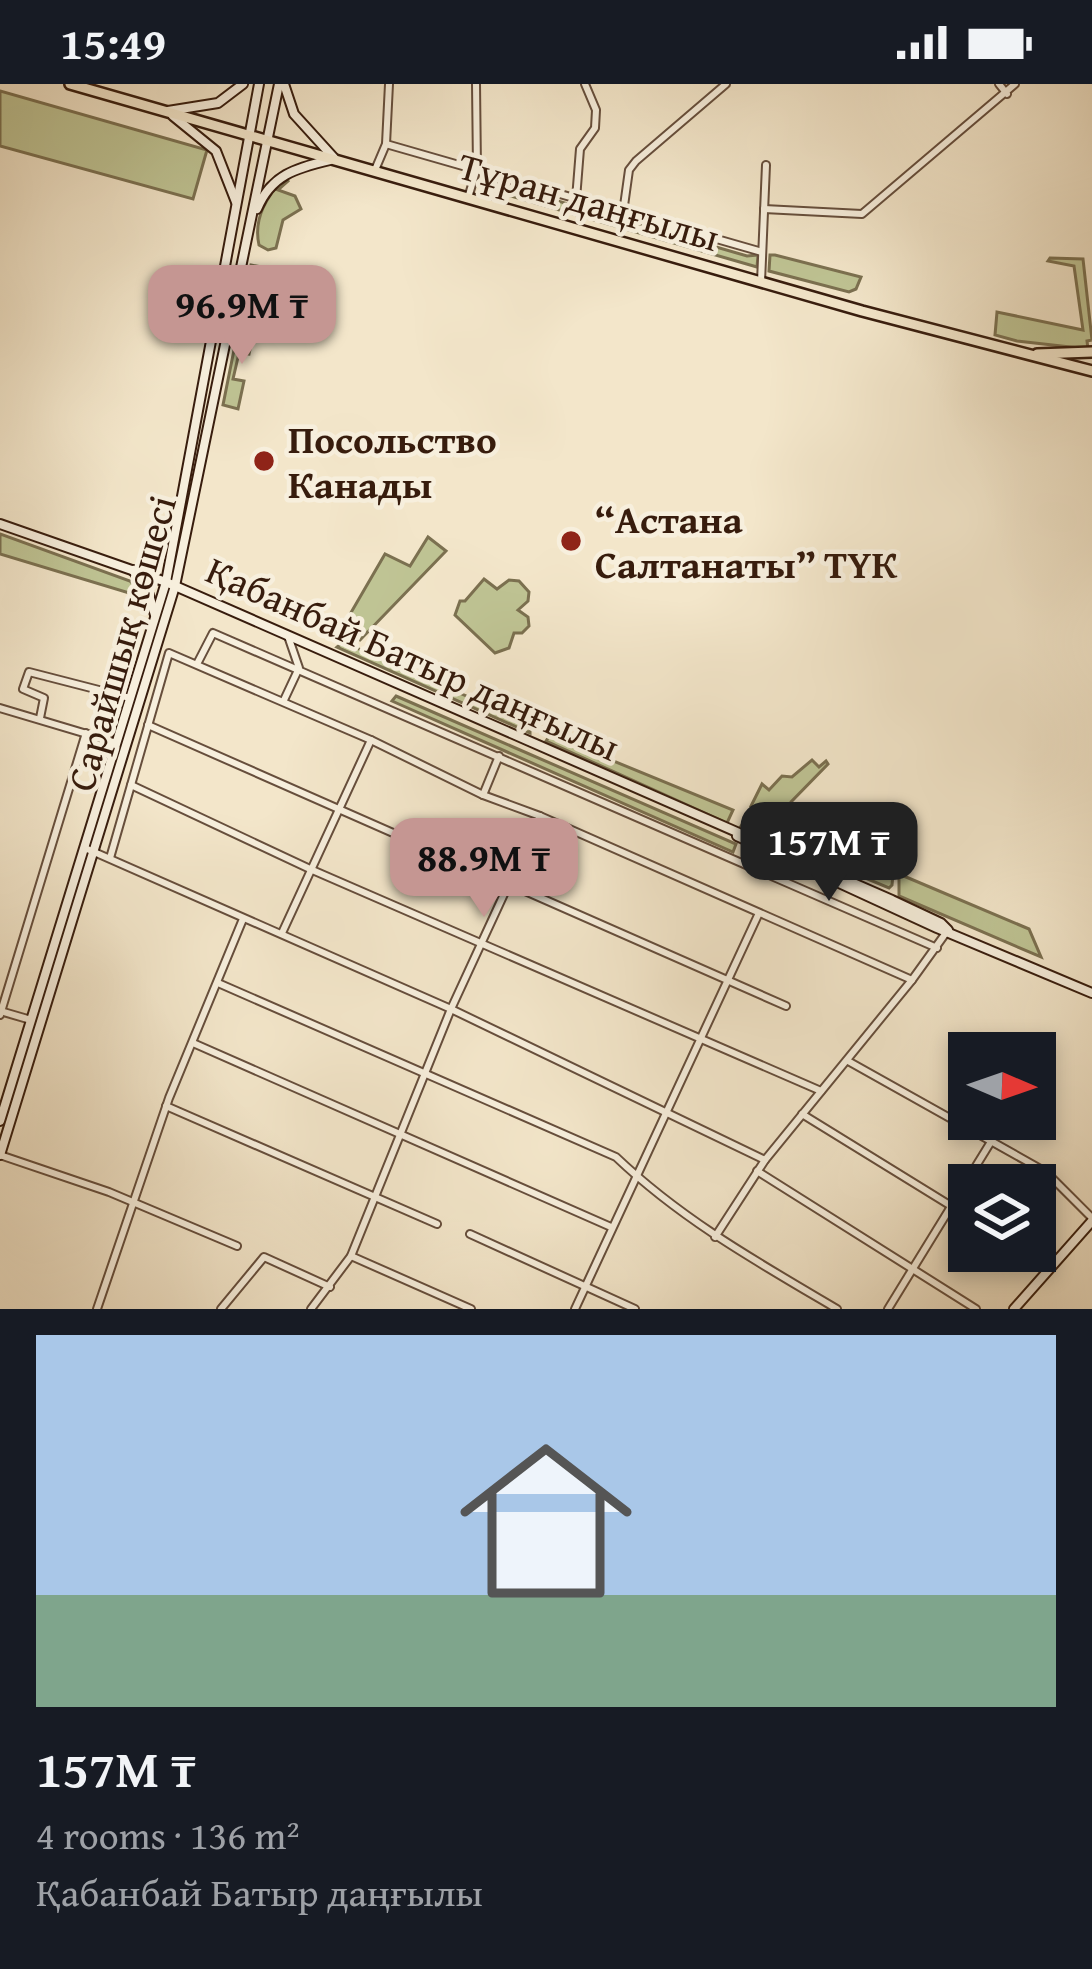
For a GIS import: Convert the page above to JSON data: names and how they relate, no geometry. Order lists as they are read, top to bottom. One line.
{"streets":{"main road":["Тұран даңғылы","Сарайшық көшесі","Қабанбай Батыр даңғылы"]},"crossings":[["Тұран даңғылы","Сарайшық көшесі"],["Сарайшық көшесі","Қабанбай Батыр даңғылы"]],"places":["Посольство Канады","“Астана Салтанаты” ТҮК"],"north":"right","page":{"status":"15:49","price":["96.9M ₸","157M ₸","88.9M ₸"],"list":[{"name":"157M ₸","note":"4 rooms · 136 m² · Қабанбай Батыр даңғылы"}]}}
